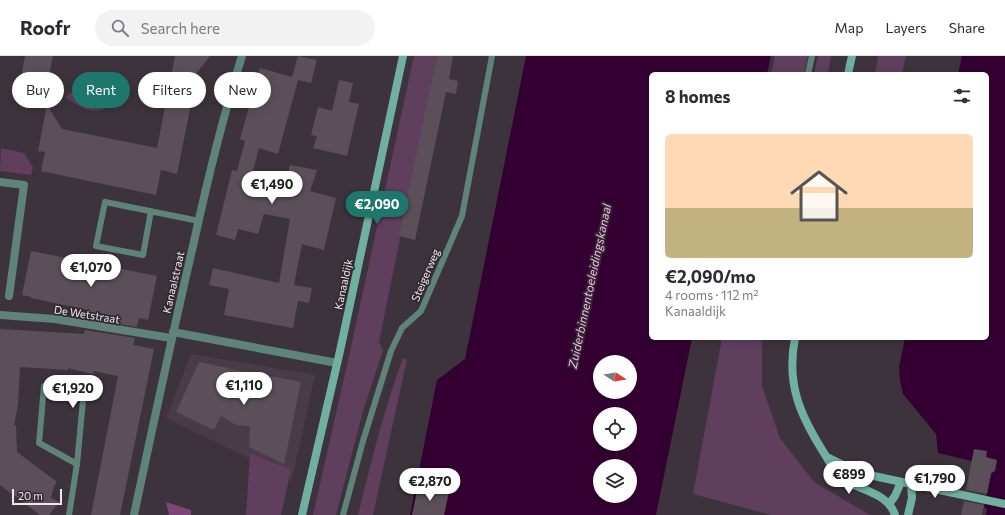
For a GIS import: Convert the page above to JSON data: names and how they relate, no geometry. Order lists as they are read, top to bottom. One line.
{"streets":{"street":["Kanaalstraat","Kanaaldijk","De Wetstraat"],"lane":["Steigerweg"]},"crossings":[["Kanaalstraat","De Wetstraat"],["Kanaaldijk","De Wetstraat"]],"water":["Zuiderbinnentoeleidingskanaal"],"scale_bar":"20 m","north":"right","page":{"header":"Roofr","search":"Search here","nav":["Map","Layers","Share"],"chip":["Buy","Rent","Filters","New"],"heading":"8 homes","list":[{"name":"€2,090/mo","note":"4 rooms · 112 m² · Kanaaldijk"}],"price":["€1,490","€2,090","€1,070","€1,110","€1,920","€899","€1,790","€2,870"],"scale":"20 m"}}
